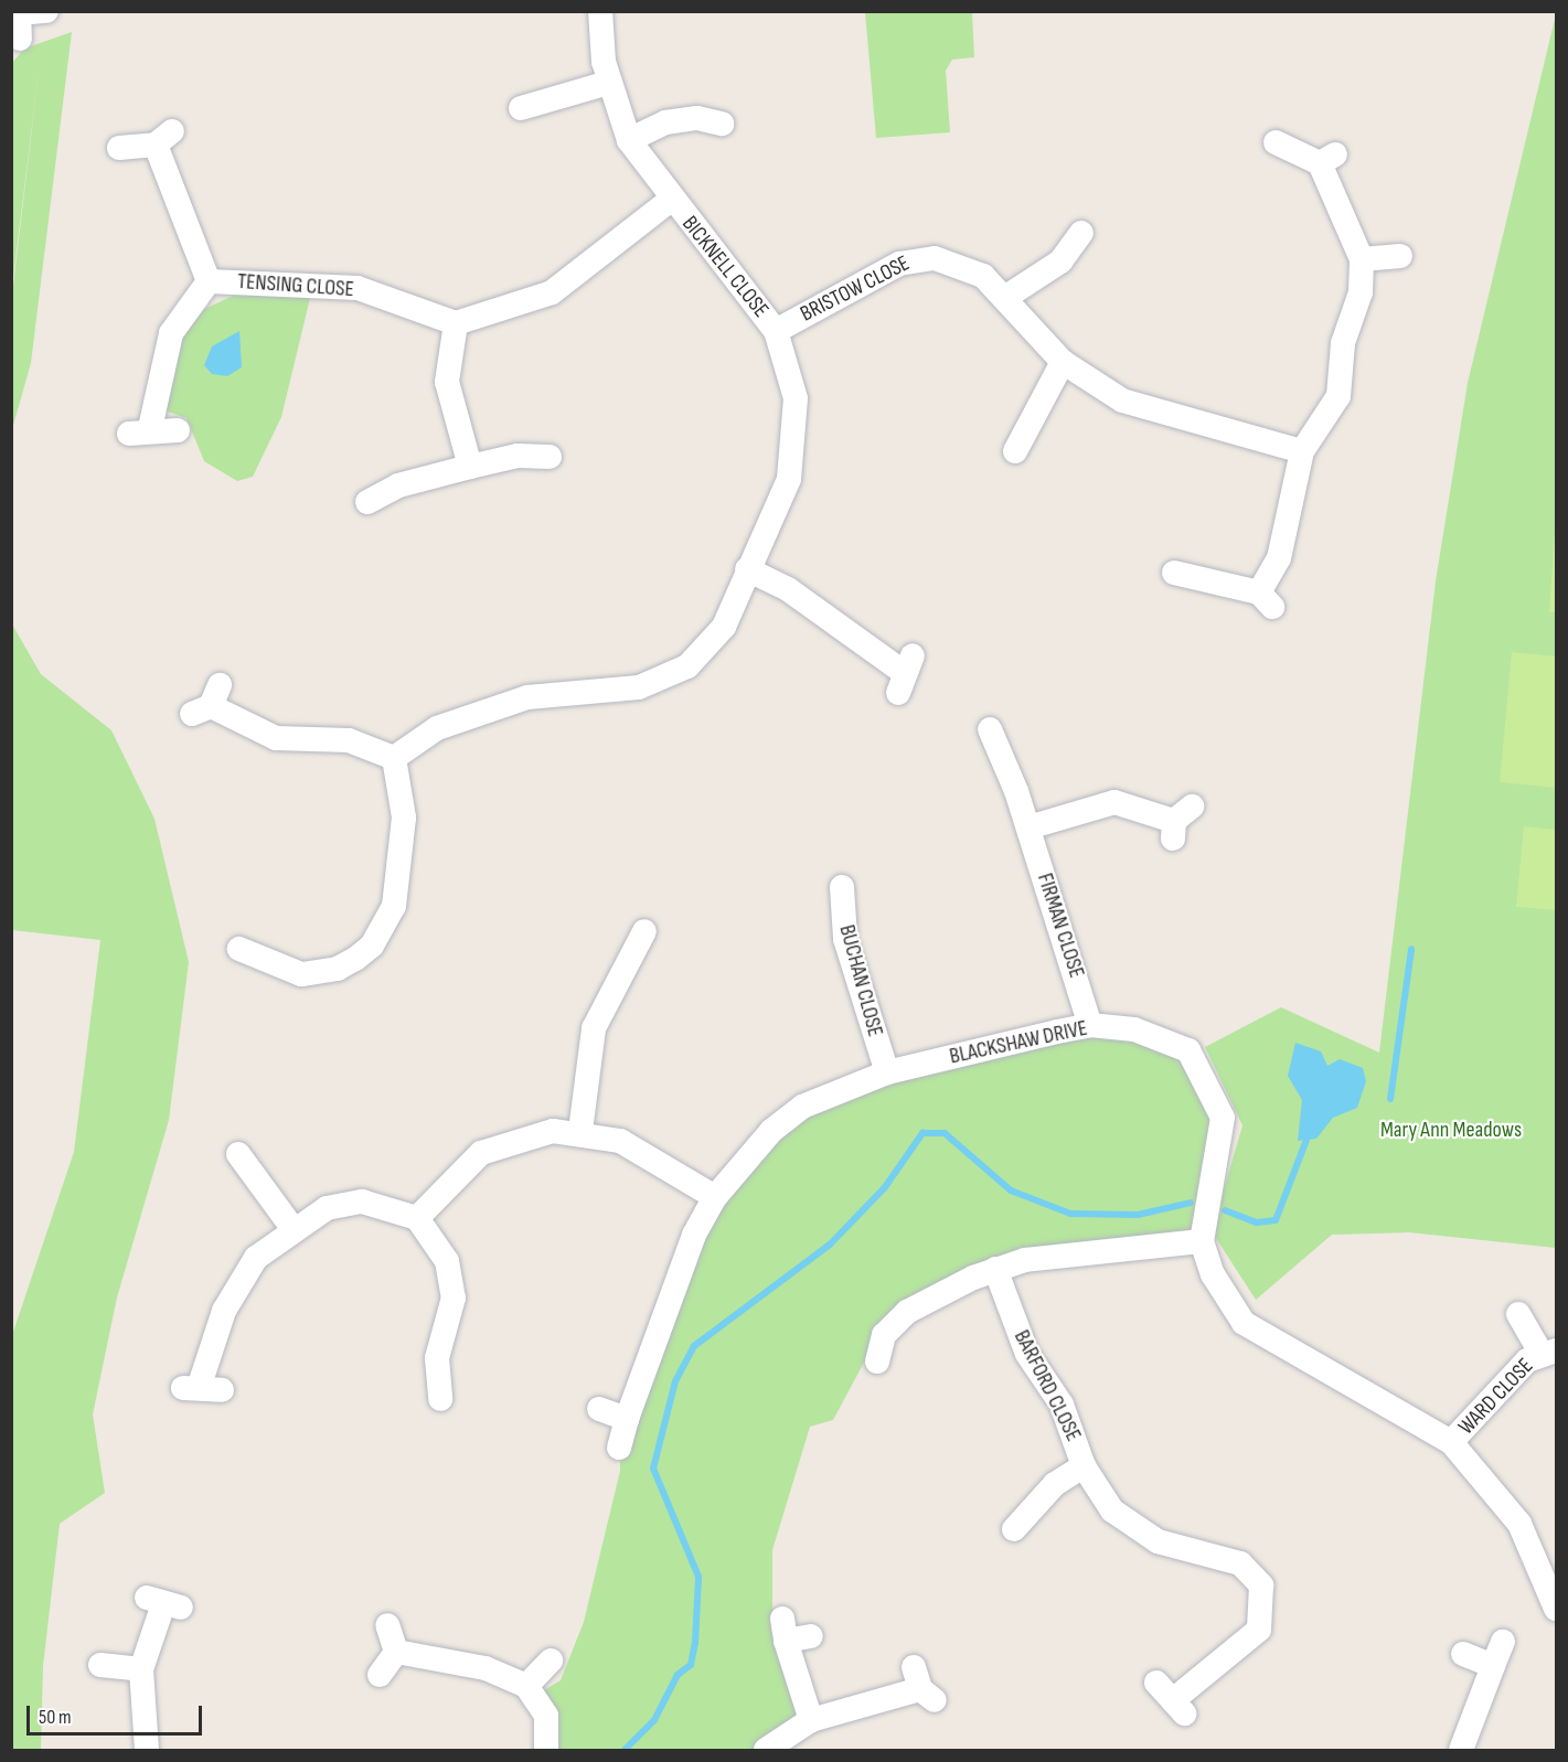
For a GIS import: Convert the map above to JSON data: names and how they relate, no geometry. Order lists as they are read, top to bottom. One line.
{"streets":{"street":["BICKNELL CLOSE","TENSING CLOSE","BRISTOW CLOSE","FIRMAN CLOSE","BUCHAN CLOSE","BLACKSHAW DRIVE","BARFORD CLOSE","WARD CLOSE"]},"crossings":[["BICKNELL CLOSE","BRISTOW CLOSE"],["FIRMAN CLOSE","BLACKSHAW DRIVE"],["BUCHAN CLOSE","BLACKSHAW DRIVE"]],"parks":["Mary Ann Meadows"],"scale_bar":"50 m"}
